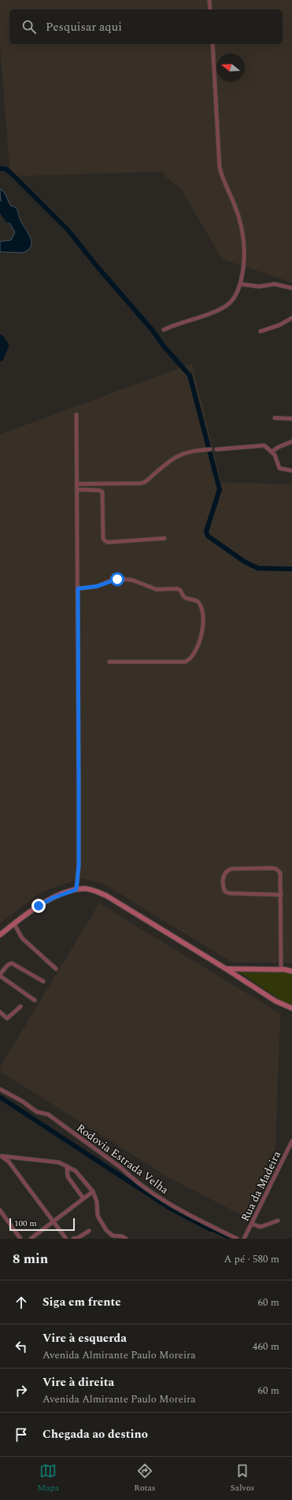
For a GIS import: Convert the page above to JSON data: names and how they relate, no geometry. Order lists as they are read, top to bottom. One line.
{"streets":{"street":["Rodovia Estrada Velha","Rua da Madeira"]},"scale_bar":"100 m","north":"left","page":{"search":"Pesquisar aqui","scale":"100 m","heading":["8 min","A pé · 580 m"],"list":[["Siga em frente","60 m"],["Vire à esquerda","Avenida Almirante Paulo Moreira","460 m"],["Vire à direita","Avenida Almirante Paulo Moreira","60 m"],"Chegada ao destino"],"nav":["Mapa","Rotas","Salvos"]}}
